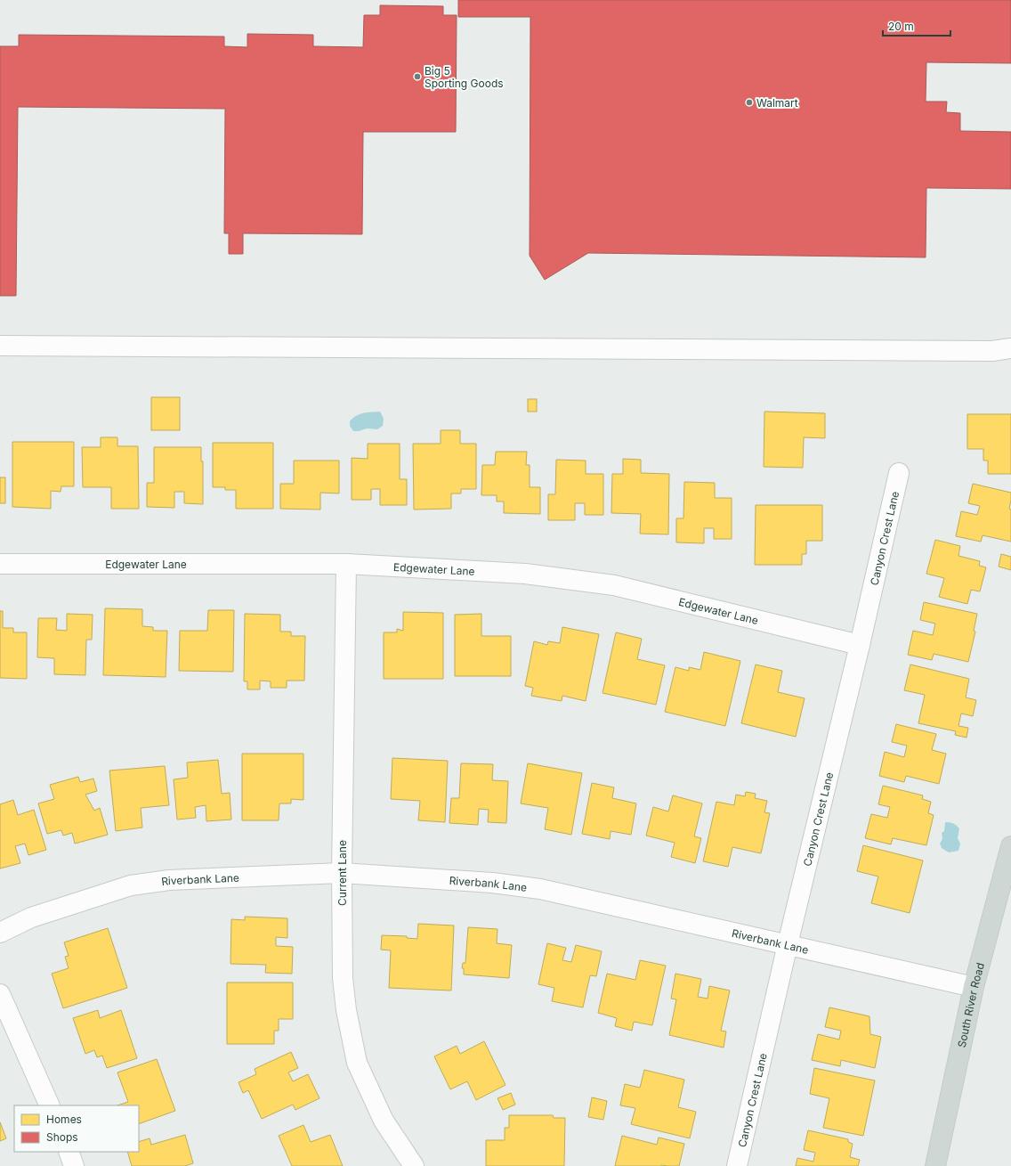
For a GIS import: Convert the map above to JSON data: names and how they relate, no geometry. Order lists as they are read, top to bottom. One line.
{"streets":{"main road":["South River Road"],"street":["Canyon Crest Lane","Edgewater Lane","Current Lane","Riverbank Lane"]},"crossings":[["Canyon Crest Lane","Edgewater Lane"],["Canyon Crest Lane","Riverbank Lane"],["Edgewater Lane","Current Lane"],["Current Lane","Riverbank Lane"],["Riverbank Lane","South River Road"]],"places":["Big 5 Sporting Goods","Walmart"],"legend":["Homes","Shops"],"scale_bar":"20 m"}
